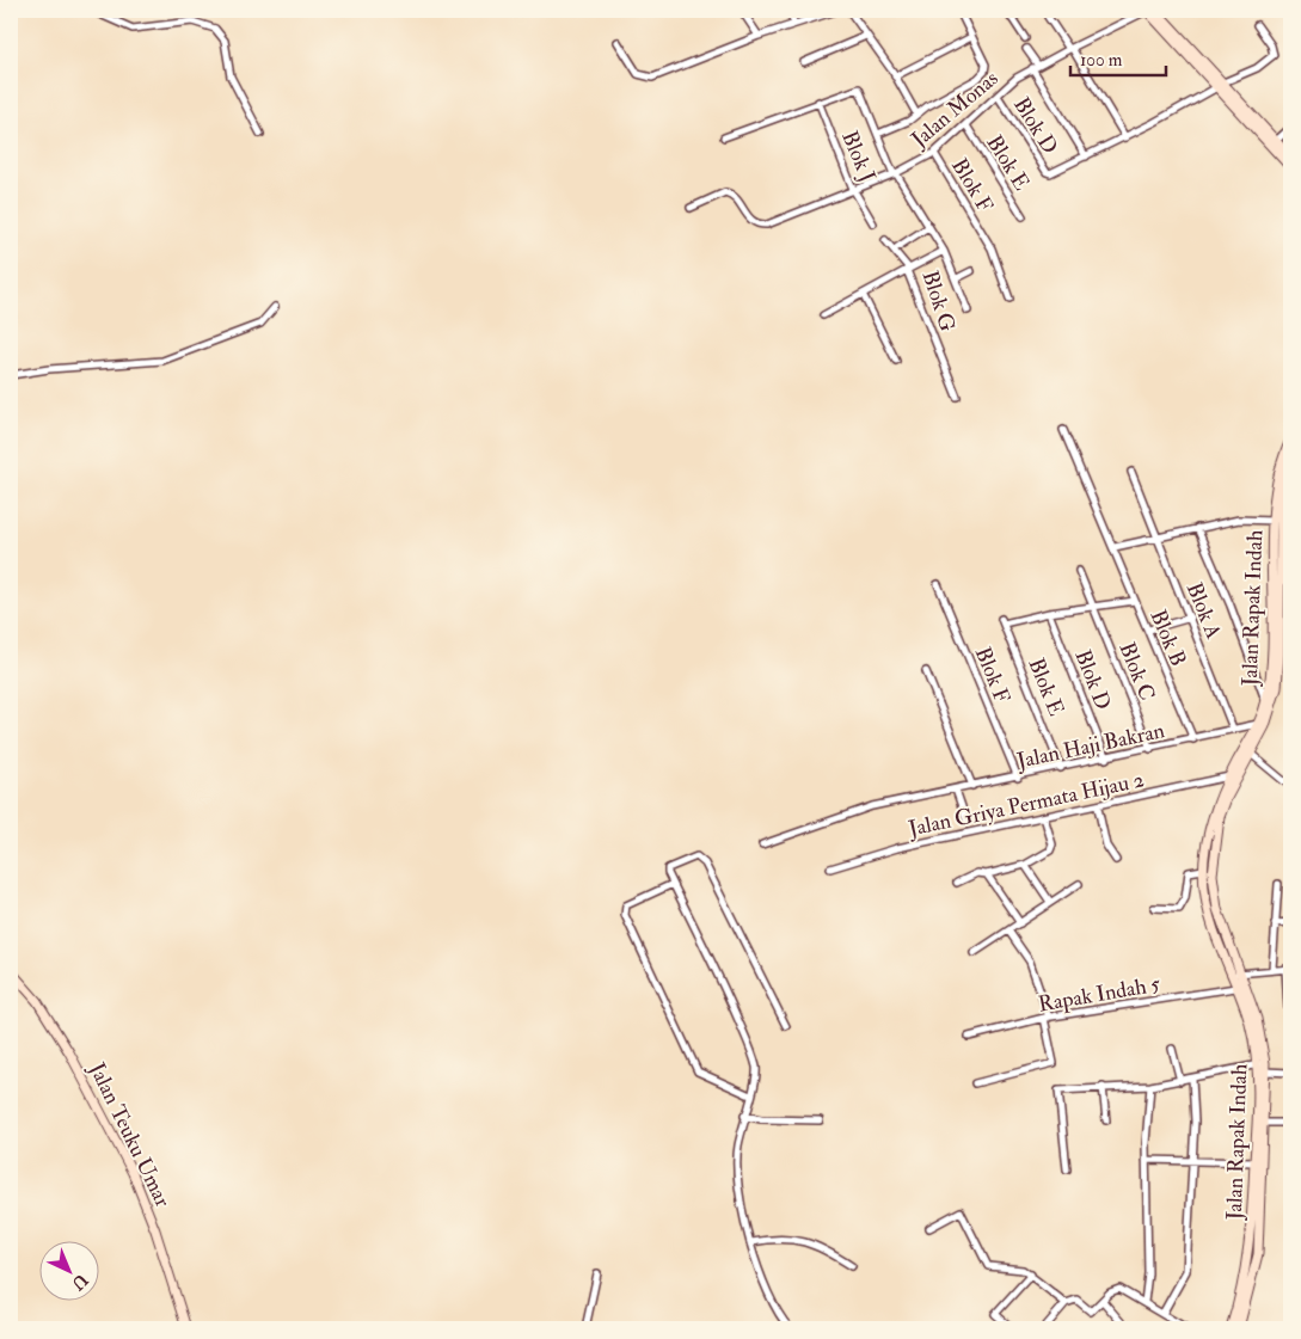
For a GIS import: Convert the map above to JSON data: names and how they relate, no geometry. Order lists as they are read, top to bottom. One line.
{"streets":{"main road":["Jalan Rapak Indah","Jalan Teuku Umar"],"street":["Jalan Monas","Blok D","Blok J","Blok E","Blok F","Blok G","Blok A","Blok B","Blok C","Jalan Haji Bakran","Jalan Griya Permata Hijau 2","Rapak Indah 5"]},"crossings":[["Jalan Monas","Blok D"],["Jalan Monas","Blok J"],["Jalan Monas","Blok E"],["Jalan Monas","Blok F"],["Jalan Monas","Blok G"],["Blok D","Blok E"],["Blok D","Jalan Haji Bakran"],["Blok J","Blok G"],["Blok E","Jalan Haji Bakran"],["Blok F","Jalan Haji Bakran"],["Jalan Rapak Indah","Jalan Haji Bakran"],["Jalan Rapak Indah","Jalan Griya Permata Hijau 2"],["Jalan Rapak Indah","Rapak Indah 5"],["Blok A","Jalan Haji Bakran"],["Blok B","Jalan Haji Bakran"],["Blok C","Jalan Haji Bakran"]],"scale_bar":"100 m","north":"bottom right"}
